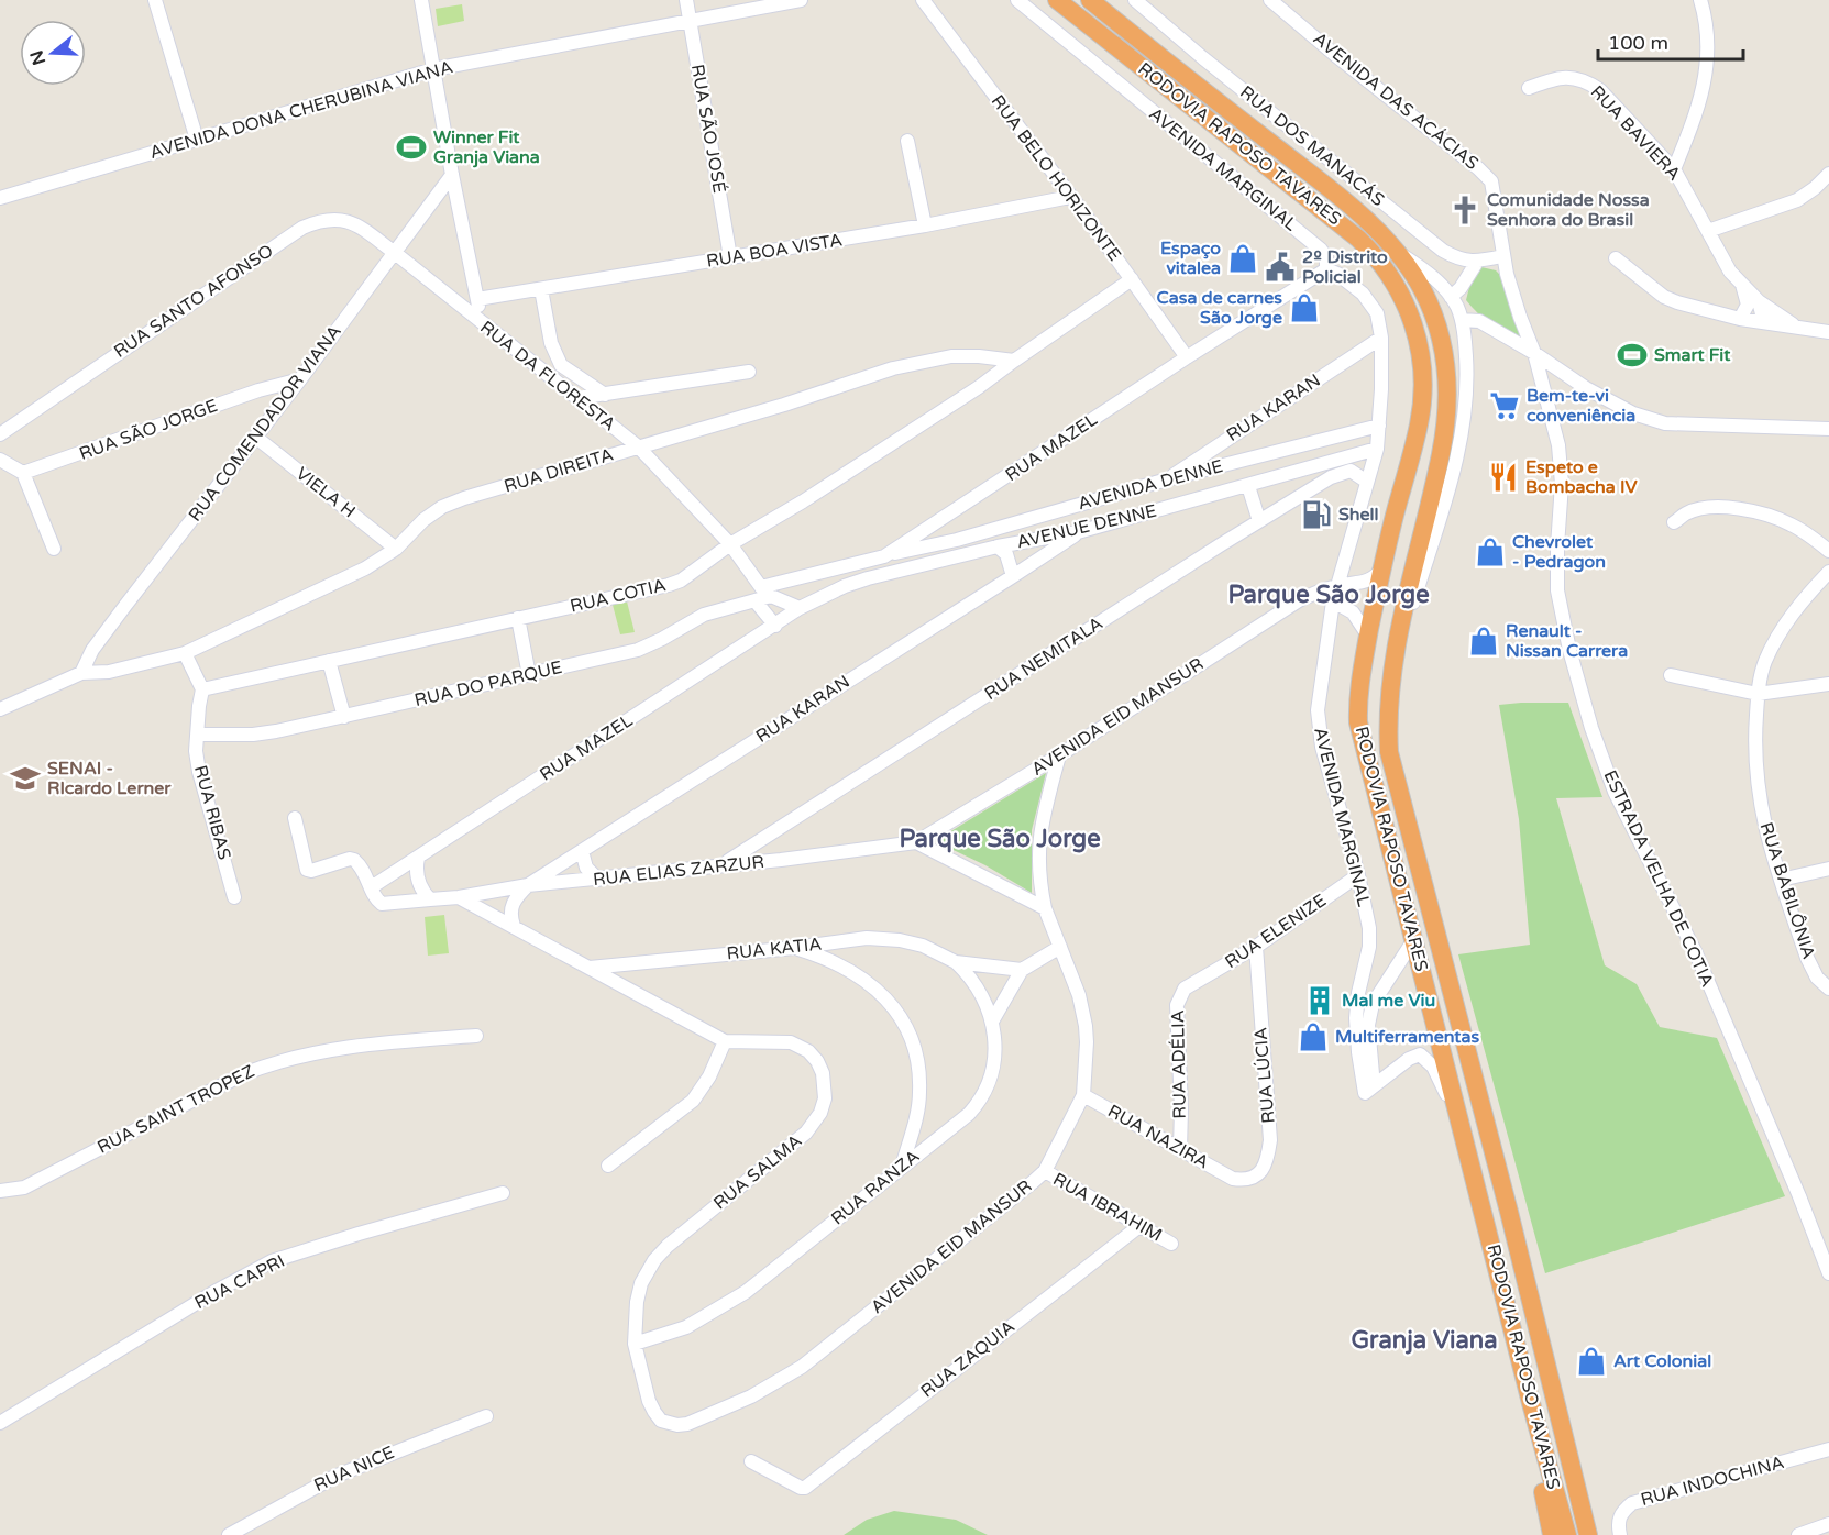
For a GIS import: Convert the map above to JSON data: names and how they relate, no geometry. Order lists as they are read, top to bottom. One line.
{"streets":{"highway":["RODOVIA RAPOSO TAVARES"],"street":["AVENIDA DAS ACÁCIAS","AVENIDA DONA CHERUBINA VIANA","RUA SÃO JOSÉ","RUA BAVIERA","RUA DOS MANACÁS","AVENIDA MARGINAL","RUA BELO HORIZONTE","RUA BOA VISTA","RUA SANTO AFONSO","RUA DA FLORESTA","RUA KARAN","RUA COMENDADOR VIANA","RUA SÃO JORGE","RUA MAZEL","RUA DIREITA","AVENIDA DENNE","VIELA H","AVENUE DENNE","RUA COTIA","RUA NEMITALA","RUA DO PARQUE","AVENIDA EID MANSUR","RUA RIBAS","RUA ELIAS ZARZUR","ESTRADA VELHA DE COTIA","RUA BABILÔNIA","RUA ELENIZE","RUA KATIA","RUA ADÉLIA","RUA LÚCIA","RUA SAINT TROPEZ","RUA NAZIRA","RUA SALMA","RUA RANZA","RUA IBRAHIM","RUA CAPRI","RUA ZAQUIA","RUA NICE","RUA INDOCHINA"]},"crossings":[["AVENIDA DAS ACÁCIAS","RUA DOS MANACÁS"],["AVENIDA DAS ACÁCIAS","ESTRADA VELHA DE COTIA"],["AVENIDA DONA CHERUBINA VIANA","RUA SÃO JOSÉ"],["RUA SÃO JOSÉ","RUA BOA VISTA"],["RODOVIA RAPOSO TAVARES","AVENIDA EID MANSUR"],["AVENIDA MARGINAL","RUA KARAN"],["AVENIDA MARGINAL","RUA MAZEL"],["AVENIDA MARGINAL","AVENIDA DENNE"],["AVENIDA MARGINAL","AVENUE DENNE"],["AVENIDA MARGINAL","RUA NEMITALA"],["AVENIDA MARGINAL","AVENIDA EID MANSUR"],["AVENIDA MARGINAL","RUA ELENIZE"],["RUA BELO HORIZONTE","RUA BOA VISTA"],["RUA BELO HORIZONTE","RUA MAZEL"],["RUA BOA VISTA","RUA DA FLORESTA"],["RUA SANTO AFONSO","RUA DA FLORESTA"],["RUA SANTO AFONSO","RUA COMENDADOR VIANA"],["RUA DA FLORESTA","RUA COMENDADOR VIANA"],["RUA DA FLORESTA","RUA MAZEL"],["RUA DA FLORESTA","RUA DIREITA"],["RUA DA FLORESTA","RUA COTIA"],["RUA DA FLORESTA","RUA DO PARQUE"],["RUA KARAN","AVENIDA DENNE"],["RUA KARAN","AVENUE DENNE"],["RUA KARAN","RUA ELIAS ZARZUR"],["RUA COMENDADOR VIANA","RUA SÃO JORGE"],["RUA COMENDADOR VIANA","RUA DIREITA"],["RUA COMENDADOR VIANA","VIELA H"],["RUA MAZEL","AVENIDA DENNE"],["RUA MAZEL","AVENUE DENNE"],["RUA MAZEL","RUA DO PARQUE"],["RUA MAZEL","RUA ELIAS ZARZUR"],["RUA DIREITA","VIELA H"],["RUA DIREITA","RUA COTIA"],["RUA COTIA","RUA RIBAS"],["RUA NEMITALA","RUA ELIAS ZARZUR"],["RUA DO PARQUE","RUA RIBAS"],["AVENIDA EID MANSUR","RUA ELIAS ZARZUR"],["AVENIDA EID MANSUR","RUA NAZIRA"],["AVENIDA EID MANSUR","RUA SALMA"],["AVENIDA EID MANSUR","RUA IBRAHIM"],["RUA ELIAS ZARZUR","RUA SALMA"],["RUA ELENIZE","RUA ADÉLIA"],["RUA ELENIZE","RUA LÚCIA"],["RUA KATIA","RUA SALMA"],["RUA KATIA","RUA RANZA"],["RUA ADÉLIA","RUA NAZIRA"],["RUA LÚCIA","RUA NAZIRA"],["RUA SALMA","RUA RANZA"],["RUA IBRAHIM","RUA ZAQUIA"]],"districts":["Parque São Jorge","Parque São Jorge","Granja Viana"],"places":{"sports":["Winner Fit Granja Viana","Smart Fit"],"church":["Comunidade Nossa Senhora do Brasil"],"shop":["Espaço vitalea","Casa de carnes São Jorge","Chevrolet - Pedragon","Renault - Nissan Carrera","Multiferramentas","Art Colonial"],"public building":["2º Distrito Policial"],"supermarket":["Bem-te-vi conveniência"],"restaurant":["Espeto e Bombacha IV"],"fuel station":["Shell"],"school or university":["SENAI - RIcardo Lerner"],"building":["Mal me Viu"]},"scale_bar":"100 m","north":"left"}
